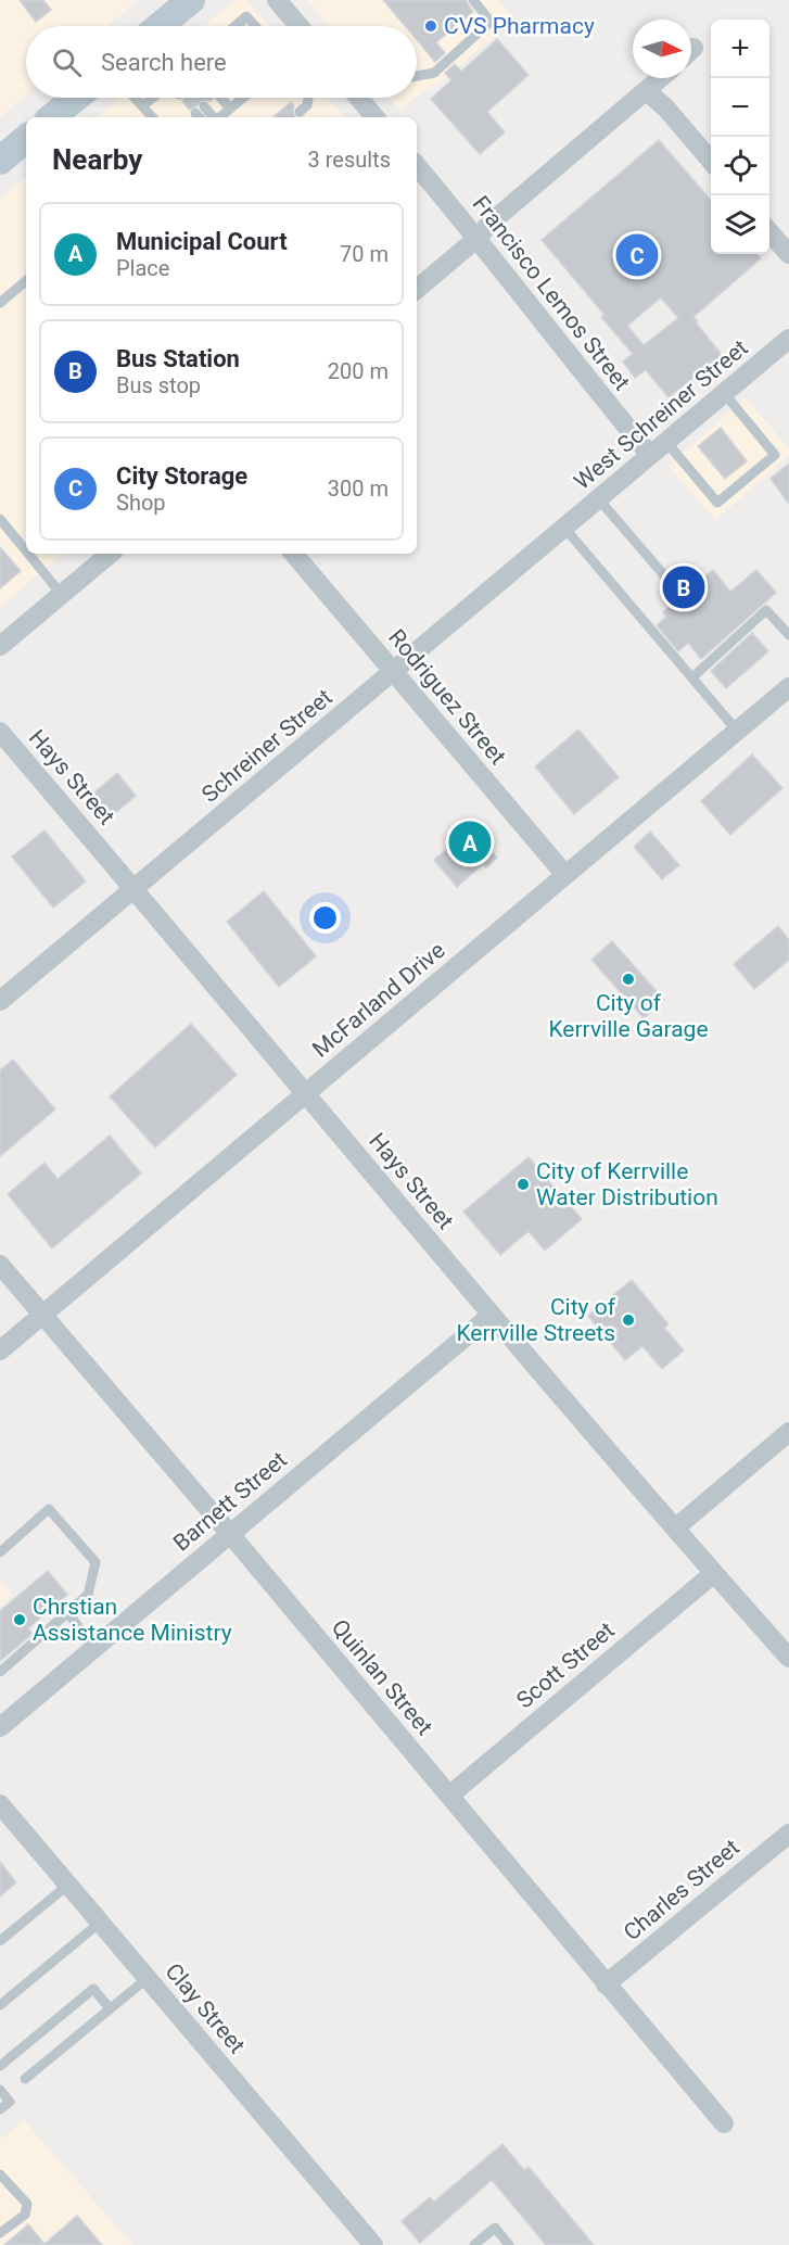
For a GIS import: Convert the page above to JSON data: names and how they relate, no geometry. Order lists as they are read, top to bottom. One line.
{"streets":{"street":["Francisco Lemos Street","West Schreiner Street","Rodriguez Street","Schreiner Street","Hays Street","McFarland Drive","Barnett Street","Scott Street","Quinlan Street","Charles Street","Clay Street"]},"crossings":[["Francisco Lemos Street","West Schreiner Street"],["West Schreiner Street","Schreiner Street"],["Rodriguez Street","Schreiner Street"],["Rodriguez Street","McFarland Drive"],["Schreiner Street","Hays Street"],["Hays Street","McFarland Drive"],["Hays Street","Barnett Street"],["Hays Street","Scott Street"],["McFarland Drive","Quinlan Street"],["Barnett Street","Quinlan Street"],["Scott Street","Quinlan Street"],["Quinlan Street","Charles Street"]],"places":["CVS Pharmacy","City of Kerrville Garage","City of Kerrville Water Distribution","City of Kerrville Streets","Chrstian Assistance Ministry"],"north":"right","page":{"map_buttons":["+","−"],"search":"Search here","heading":["Nearby","3 results"],"list":[{"mark":"A","name":"Municipal Court","note":"Place","value":"70 m"},{"mark":"B","name":"Bus Station","note":"Bus stop","value":"200 m"},{"mark":"C","name":"City Storage","note":"Shop","value":"300 m"}],"pins":["C","B","A"]}}
